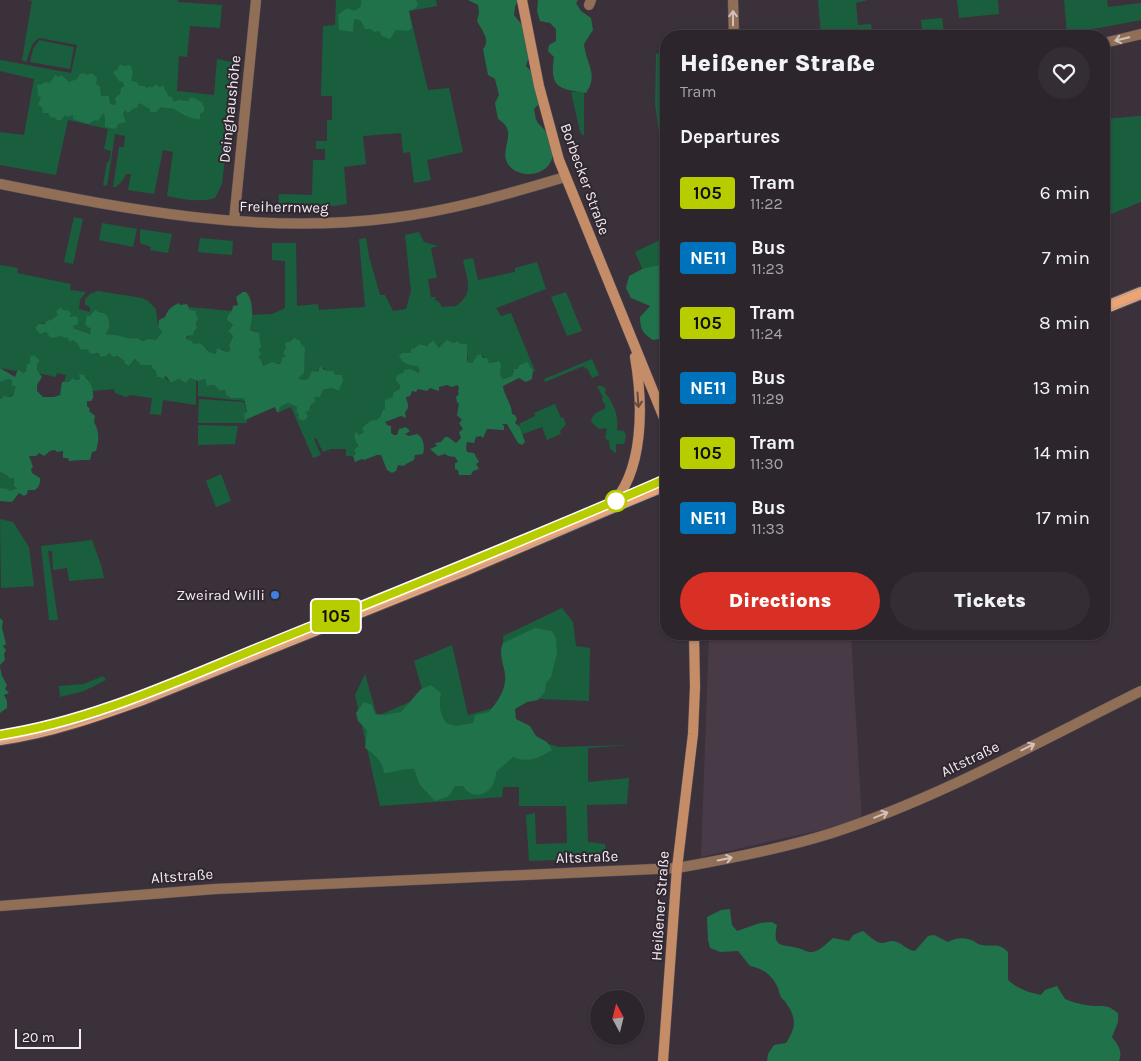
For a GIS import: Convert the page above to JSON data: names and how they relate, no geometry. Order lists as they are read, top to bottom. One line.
{"streets":{"street":["Deinghaushöhe","Borbecker Straße","Freiherrnweg","Altstraße","Heißener Straße"]},"crossings":[["Deinghaushöhe","Freiherrnweg"],["Borbecker Straße","Freiherrnweg"],["Altstraße","Heißener Straße"]],"one_way":["Altstraße"],"places":["Zweirad Willi"],"lines":["tram line 105"],"scale_bar":"20 m","north":"top","page":{"on_map":"105","heading":[["Heißener Straße","Tram"],"Departures"],"list":[{"mark":"105","name":"Tram","note":"11:22","value":"6 min"},{"mark":"NE11","name":"Bus","note":"11:23","value":"7 min"},{"mark":"105","name":"Tram","note":"11:24","value":"8 min"},{"mark":"NE11","name":"Bus","note":"11:29","value":"13 min"},{"mark":"105","name":"Tram","note":"11:30","value":"14 min"},{"mark":"NE11","name":"Bus","note":"11:33","value":"17 min"}],"buttons":["Directions","Tickets"],"scale":"20 m"}}
